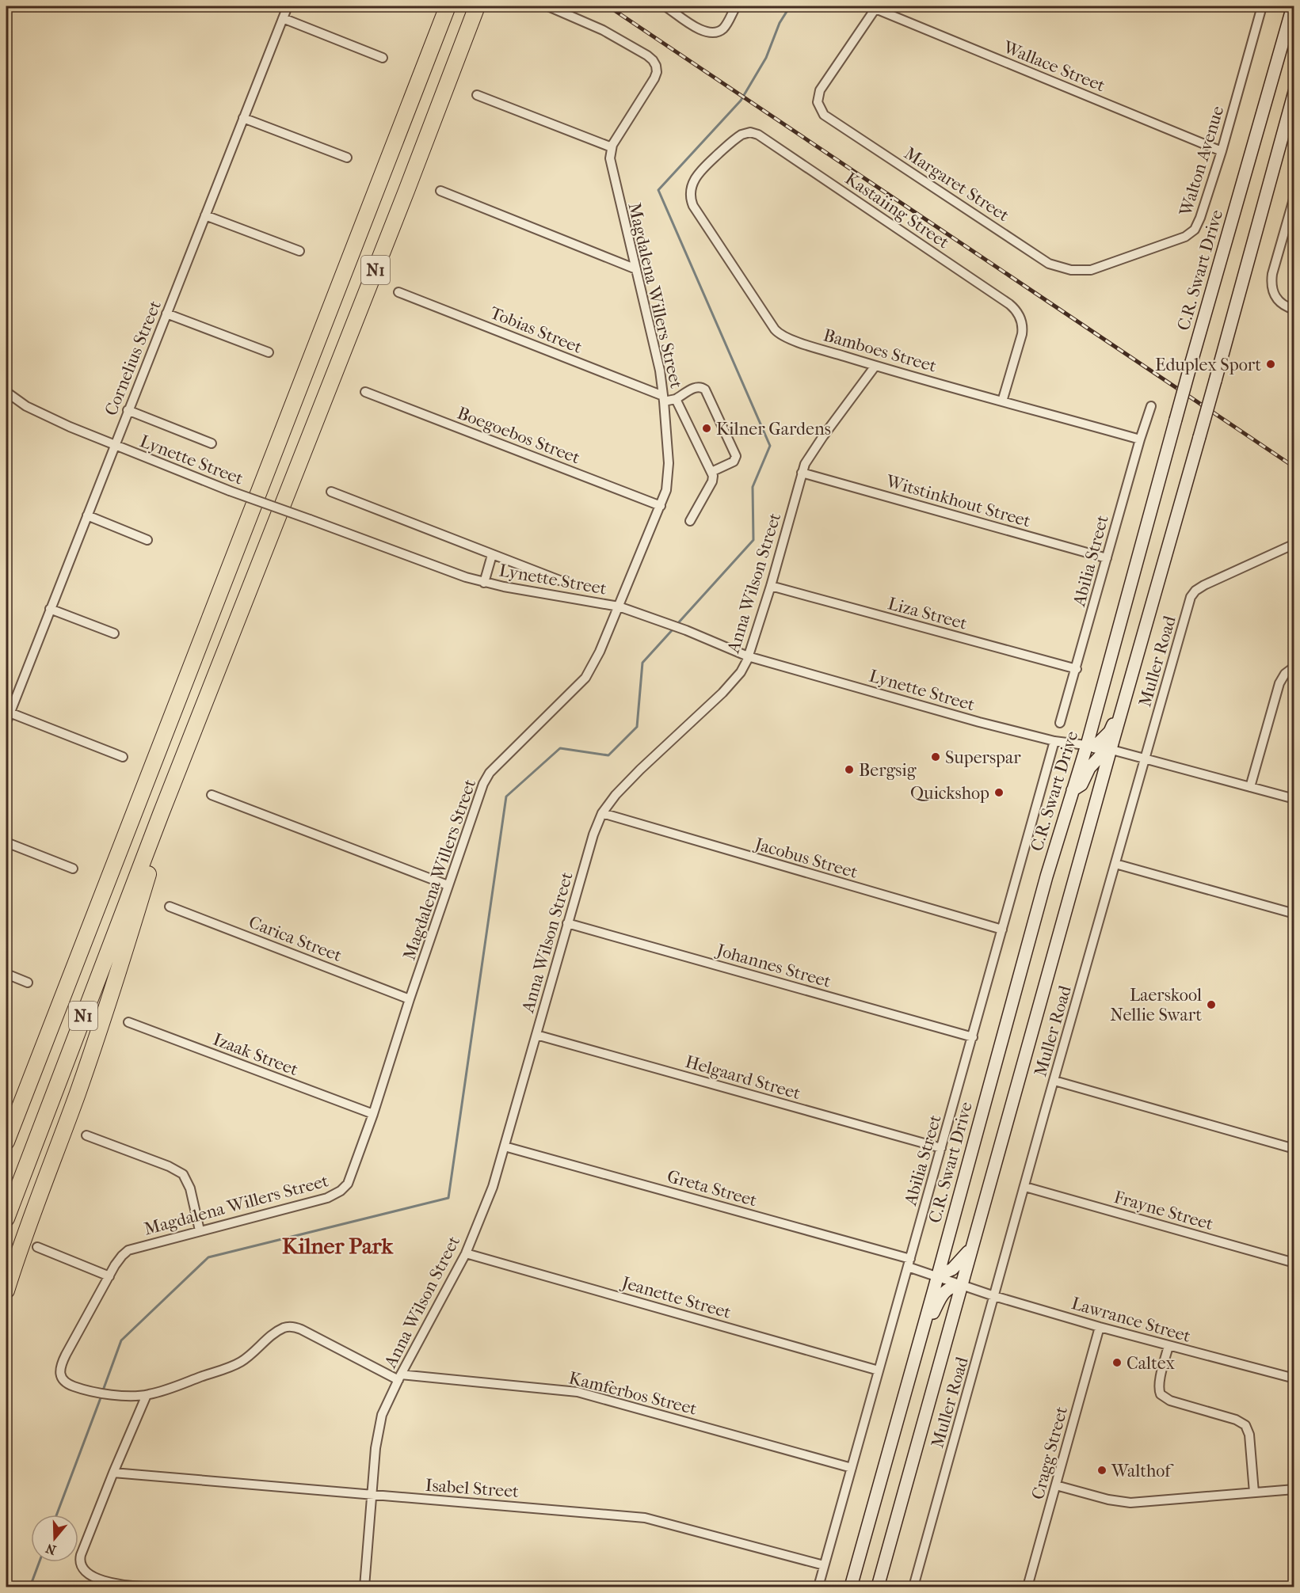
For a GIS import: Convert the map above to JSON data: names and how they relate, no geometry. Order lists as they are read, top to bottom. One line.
{"streets":{"highway":["N1"],"main road":["C.R. Swart Drive"],"street":["Wallace Street","Walton Avenue","Margaret Street","Kastaiing Street","Magdalena Willers Street","Tobias Street","Bamboes Street","Cornelius Street","Boegoebos Street","Lynette Street","Witstinkhout Street","Abilia Street","Anna Wilson Street","Liza Street","Muller Road","Jacobus Street","Carica Street","Johannes Street","Izaak Street","Helgaard Street","Greta Street","Frayne Street","Jeanette Street","Lawrance Street","Kamferbos Street","Cragg Street","Isabel Street"]},"crossings":[["Wallace Street","Walton Avenue"],["Wallace Street","Margaret Street"],["Walton Avenue","Margaret Street"],["Kastaiing Street","Bamboes Street"],["C.R. Swart Drive","Lynette Street"],["C.R. Swart Drive","Greta Street"],["C.R. Swart Drive","Lawrance Street"],["Magdalena Willers Street","Tobias Street"],["Magdalena Willers Street","Boegoebos Street"],["Magdalena Willers Street","Lynette Street"],["Magdalena Willers Street","Carica Street"],["Magdalena Willers Street","Izaak Street"],["Magdalena Willers Street","Kamferbos Street"],["Bamboes Street","Abilia Street"],["Bamboes Street","Anna Wilson Street"],["Cornelius Street","Lynette Street"],["Lynette Street","Abilia Street"],["Lynette Street","Anna Wilson Street"],["Lynette Street","Muller Road"],["Witstinkhout Street","Abilia Street"],["Witstinkhout Street","Anna Wilson Street"],["Abilia Street","Liza Street"],["Abilia Street","Jacobus Street"],["Abilia Street","Johannes Street"],["Abilia Street","Helgaard Street"],["Abilia Street","Greta Street"],["Abilia Street","Jeanette Street"],["Abilia Street","Kamferbos Street"],["Abilia Street","Isabel Street"],["Anna Wilson Street","Liza Street"],["Anna Wilson Street","Jacobus Street"],["Anna Wilson Street","Johannes Street"],["Anna Wilson Street","Helgaard Street"],["Anna Wilson Street","Greta Street"],["Anna Wilson Street","Jeanette Street"],["Anna Wilson Street","Kamferbos Street"],["Anna Wilson Street","Isabel Street"],["Muller Road","Frayne Street"],["Muller Road","Lawrance Street"],["Greta Street","Lawrance Street"],["Lawrance Street","Cragg Street"]],"districts":["Kilner Park"],"places":["Eduplex Sport","Kilner Gardens","Superspar","Bergsig","Quickshop","Laerskool Nellie Swart","Caltex","Walthof"],"north":"bottom"}
